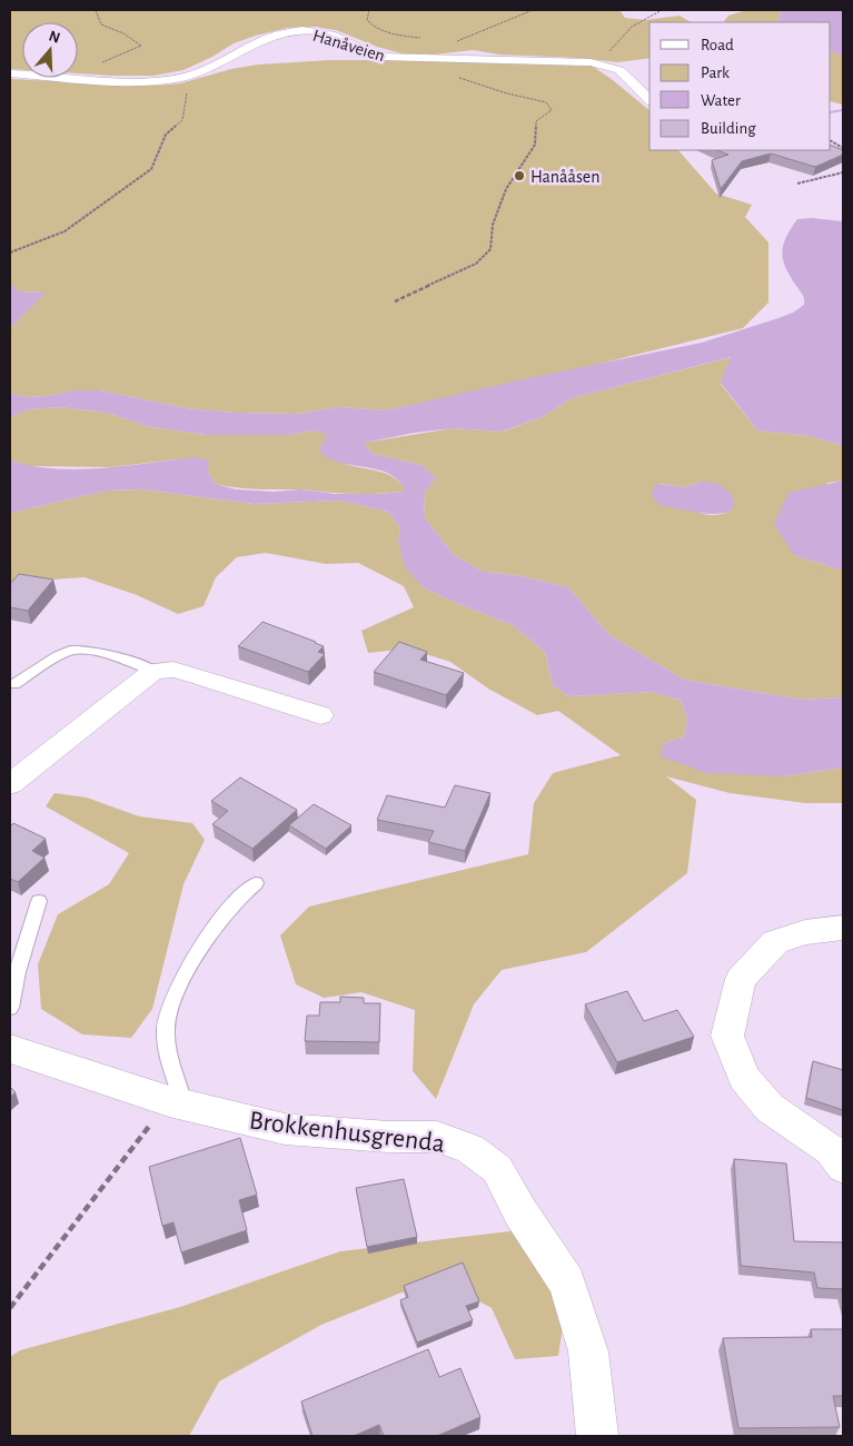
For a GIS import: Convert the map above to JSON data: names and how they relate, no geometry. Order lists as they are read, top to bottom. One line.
{"streets":{"street":["Hanåveien","Brokkenhusgrenda"]},"places":["Hanååsen"],"legend":["Road","Park","Water","Building"],"north":"top"}
